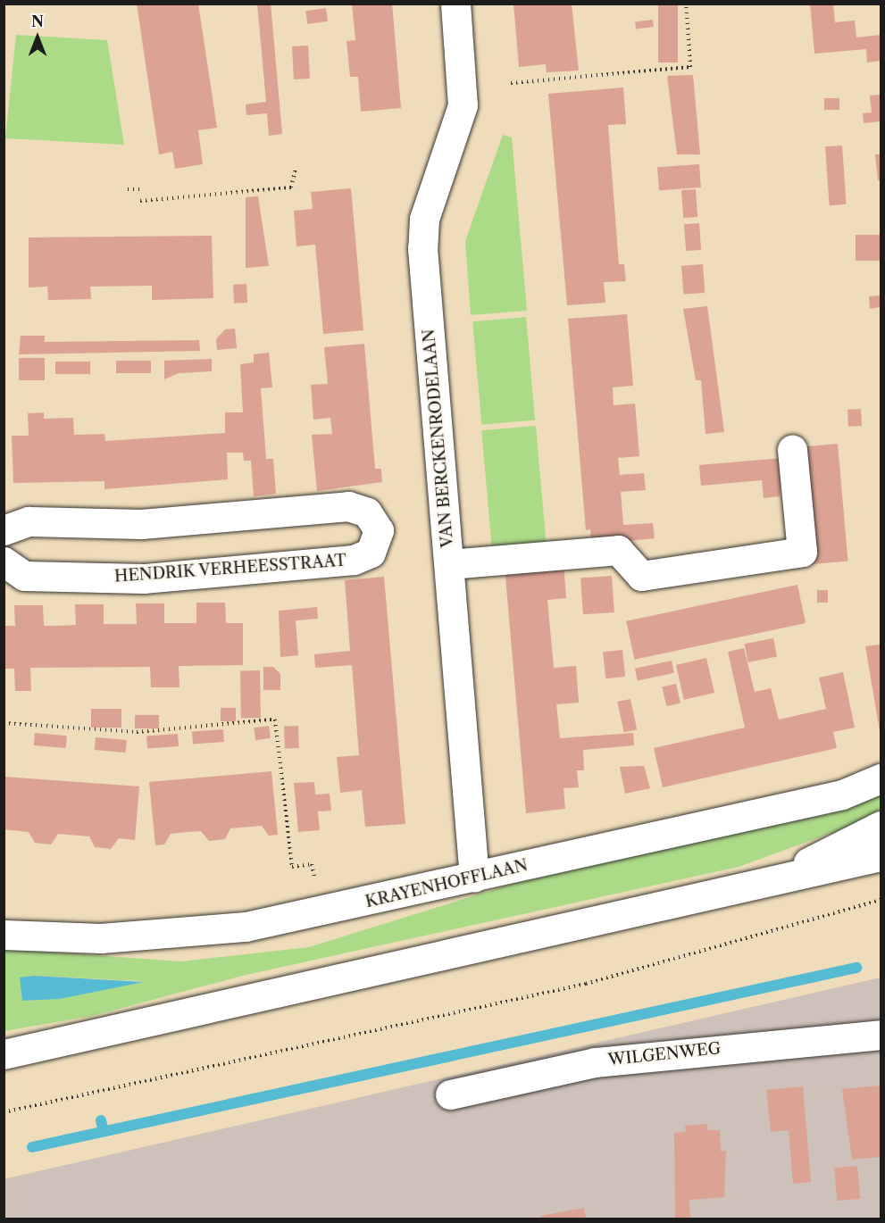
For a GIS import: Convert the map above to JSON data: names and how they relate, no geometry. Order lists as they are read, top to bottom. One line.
{"streets":{"street":["VAN BERCKENRODELAAN","HENDRIK VERHEESSTRAAT","KRAYENHOFFLAAN","WILGENWEG"]},"crossings":[["VAN BERCKENRODELAAN","KRAYENHOFFLAAN"]],"north":"top"}
